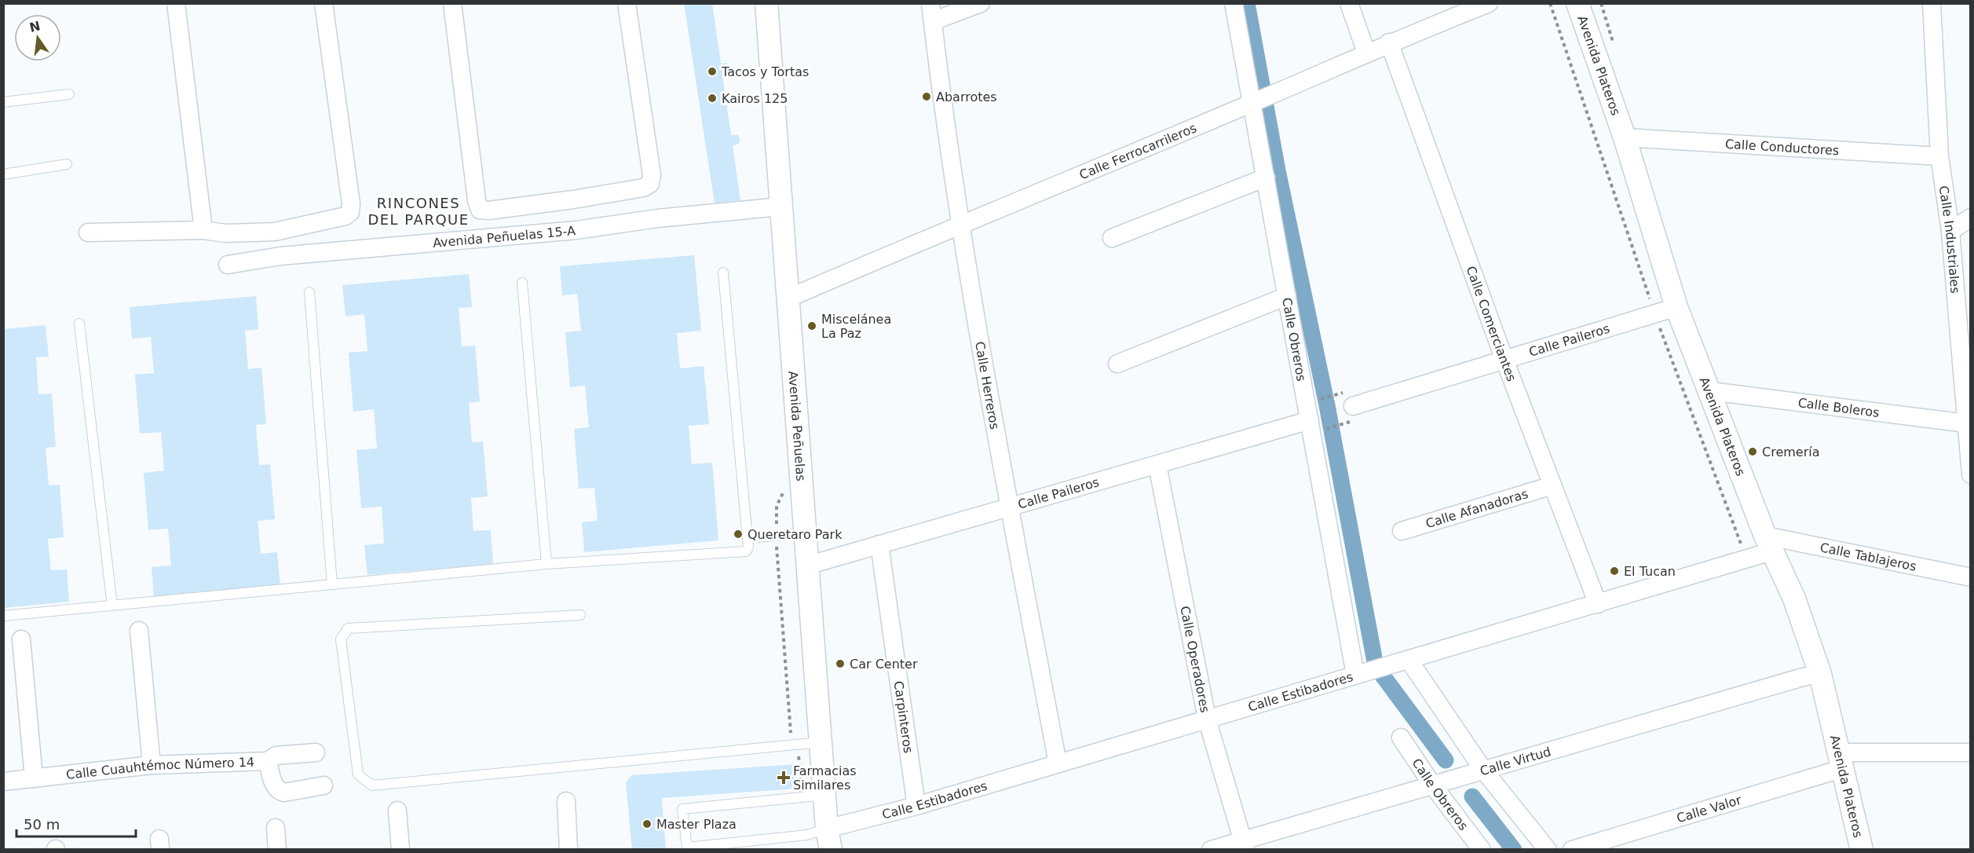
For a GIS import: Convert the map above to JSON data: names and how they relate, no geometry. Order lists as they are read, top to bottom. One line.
{"streets":{"street":["Avenida Plateros","Calle Conductores","Calle Ferrocarrileros","Avenida Peñuelas 15-A","Calle Industriales","Calle Comerciantes","Calle Obreros","Calle Paileros","Calle Herreros","Calle Boleros","Avenida Peñuelas","Calle Afanadoras","Calle Tablajeros","Calle Operadores","Calle Estibadores","Carpinteros","Calle Virtud","Calle Cuauhtémoc Número 14","Calle Valor"]},"crossings":[["Avenida Plateros","Calle Conductores"],["Avenida Plateros","Calle Paileros"],["Avenida Plateros","Calle Boleros"],["Avenida Plateros","Calle Tablajeros"],["Avenida Plateros","Calle Estibadores"],["Avenida Plateros","Calle Virtud"],["Avenida Plateros","Calle Valor"],["Calle Conductores","Calle Industriales"],["Calle Ferrocarrileros","Calle Comerciantes"],["Calle Ferrocarrileros","Calle Obreros"],["Calle Ferrocarrileros","Calle Herreros"],["Calle Ferrocarrileros","Avenida Peñuelas"],["Avenida Peñuelas 15-A","Avenida Peñuelas"],["Calle Industriales","Calle Boleros"],["Calle Comerciantes","Calle Paileros"],["Calle Comerciantes","Calle Afanadoras"],["Calle Comerciantes","Calle Estibadores"],["Calle Obreros","Calle Paileros"],["Calle Obreros","Calle Estibadores"],["Calle Obreros","Calle Virtud"],["Calle Paileros","Calle Herreros"],["Calle Paileros","Avenida Peñuelas"],["Calle Paileros","Calle Operadores"],["Calle Paileros","Carpinteros"],["Calle Herreros","Calle Estibadores"],["Avenida Peñuelas","Calle Estibadores"],["Calle Tablajeros","Calle Estibadores"],["Calle Operadores","Calle Estibadores"],["Calle Operadores","Calle Virtud"],["Calle Estibadores","Carpinteros"]],"districts":["RINCONES DEL PARQUE"],"places":{"other":["Tacos y Tortas","Abarrotes","Kairos 125","Miscelánea La Paz","Cremería","Queretaro Park","El Tucan","Car Center","Master Plaza"],"health":["Farmacias Similares"]},"scale_bar":"50 m","north":"top"}
